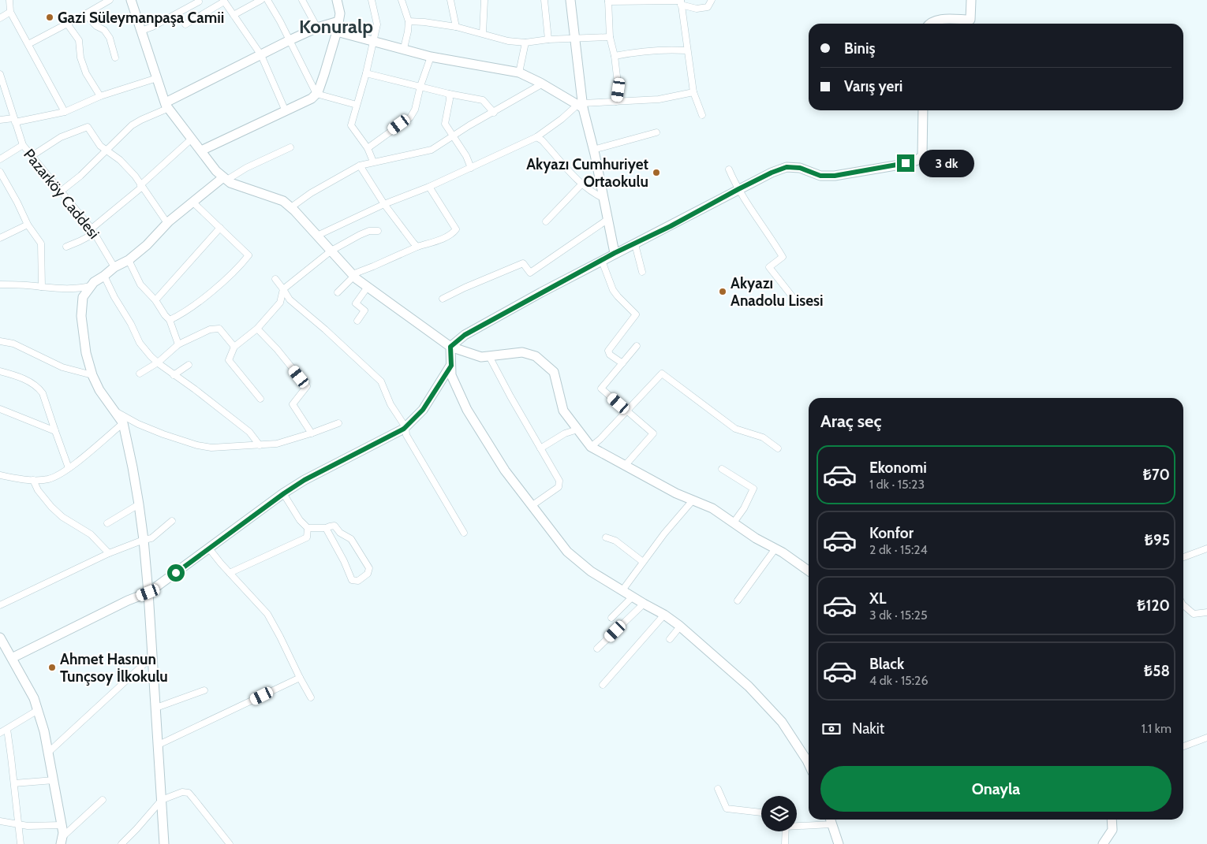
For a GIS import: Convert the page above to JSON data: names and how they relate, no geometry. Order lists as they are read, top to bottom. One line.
{"streets":{"street":["Pazarköy Caddesi"]},"districts":["Konuralp"],"places":["Gazi Süleymanpaşa Camii","Akyazı Cumhuriyet Ortaokulu","Akyazı Anadolu Lisesi","Ahmet Hasnun Tunçsoy İlkokulu"],"page":{"banner":["Biniş","Varış yeri"],"bubble":"3 dk","heading":"Araç seç","list":[{"name":"Ekonomi","note":"1 dk · 15:23","value":"₺70"},{"name":"Konfor","note":"2 dk · 15:24","value":"₺95"},{"name":"XL","note":"3 dk · 15:25","value":"₺120"},{"name":"Black","note":"4 dk · 15:26","value":"₺58"}],"pay":["Nakit","1.1 km"],"buttons":"Onayla"}}
